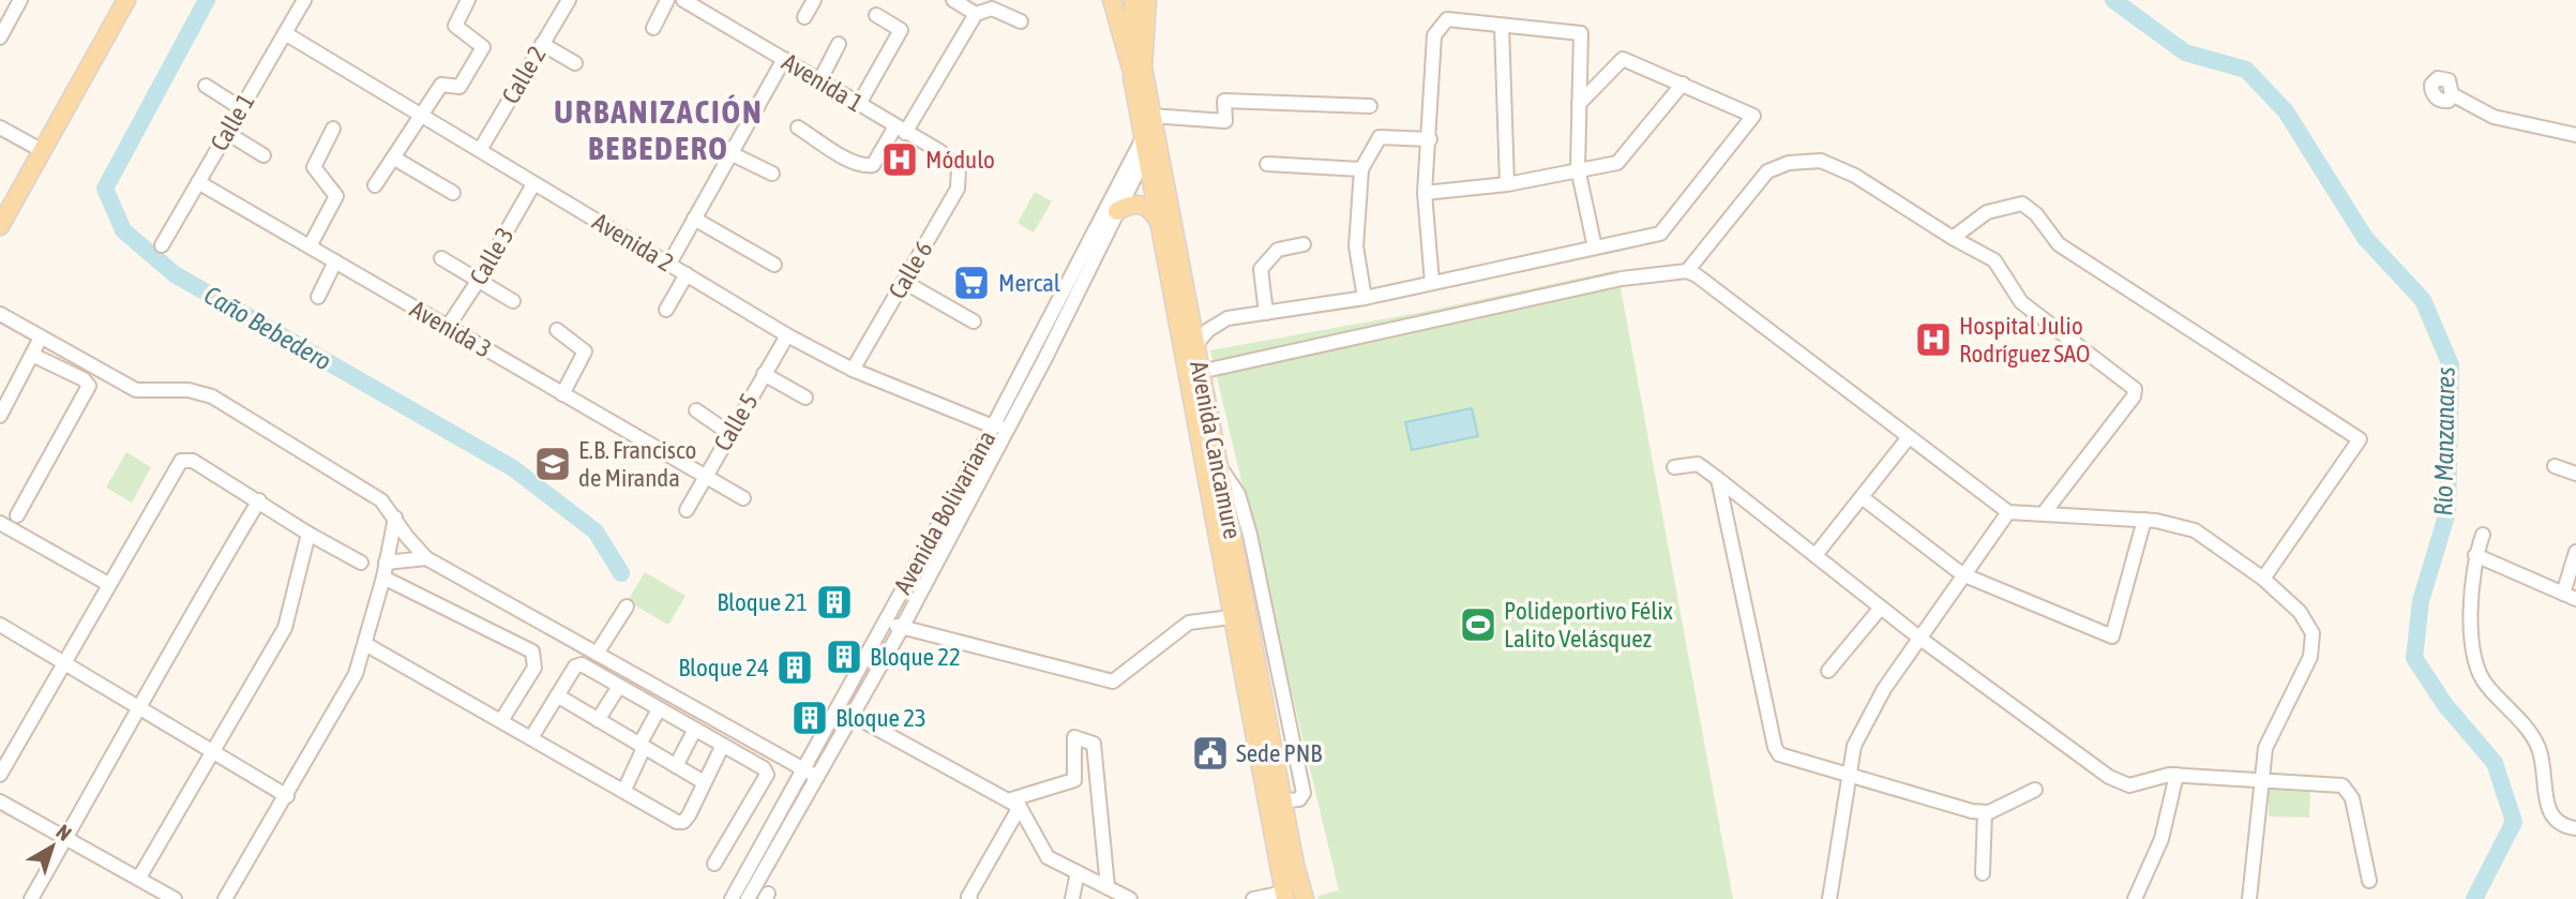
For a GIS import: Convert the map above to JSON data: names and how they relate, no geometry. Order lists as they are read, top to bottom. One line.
{"streets":{"main road":["Avenida Cancamure"],"street":["Calle 2","Avenida 1","Calle 1","Avenida 2","Calle 3","Calle 6","Avenida 3","Calle 5","Avenida Bolivariana"]},"crossings":[["Calle 2","Avenida 2"],["Avenida 1","Calle 6"],["Calle 1","Avenida 2"],["Calle 1","Avenida 3"],["Avenida 2","Calle 3"],["Avenida 2","Calle 6"],["Avenida 2","Calle 5"],["Avenida 2","Avenida Bolivariana"],["Calle 3","Avenida 3"],["Avenida 3","Calle 5"],["Avenida Cancamure","Avenida Bolivariana"]],"districts":["URBANIZACIÓN BEBEDERO"],"water":["Caño Bebedero","Río Manzanares"],"places":{"hospital":["Módulo","Hospital Julio Rodríguez SAO"],"supermarket":["Mercal"],"school or university":["E.B. Francisco de Miranda"],"building":["Bloque 21","Bloque 22","Bloque 24","Bloque 23"],"sports":["Polideportivo Félix Lalito Velásquez"],"public building":["Sede PNB"]},"north":"top right"}
